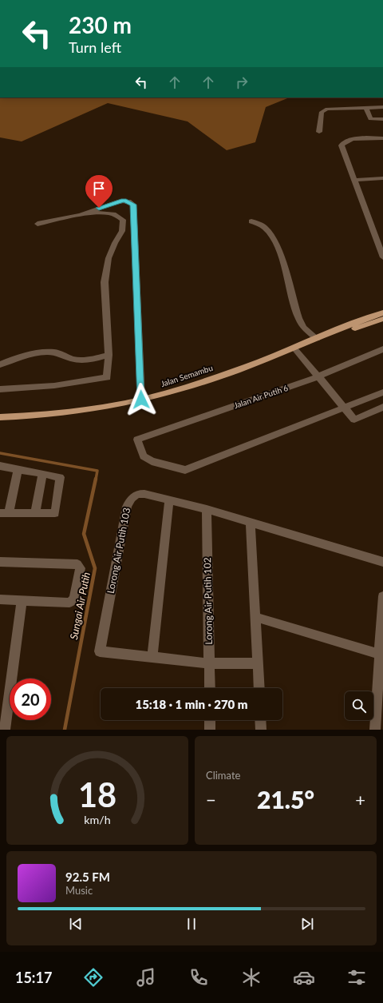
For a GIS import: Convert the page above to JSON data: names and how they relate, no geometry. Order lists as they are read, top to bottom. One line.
{"streets":{"main road":["Jalan Semambu"],"street":["Jalan Air Putih 6","Lorong Air Putih 103","Lorong Air Putih 102"]},"crossings":[["Lorong Air Putih 103","Lorong Air Putih 102"]],"water":["Sungai Air Putih"],"page":{"turn":["230 m","Turn left"],"limit":"20","trip":"15:18 · 1 min · 270 m","tile":"Climate","heat":["−","21.5°","+"],"song":["92.5 FM","Music"],"tabs":"15:17","gauge":["18","km/h"]}}
